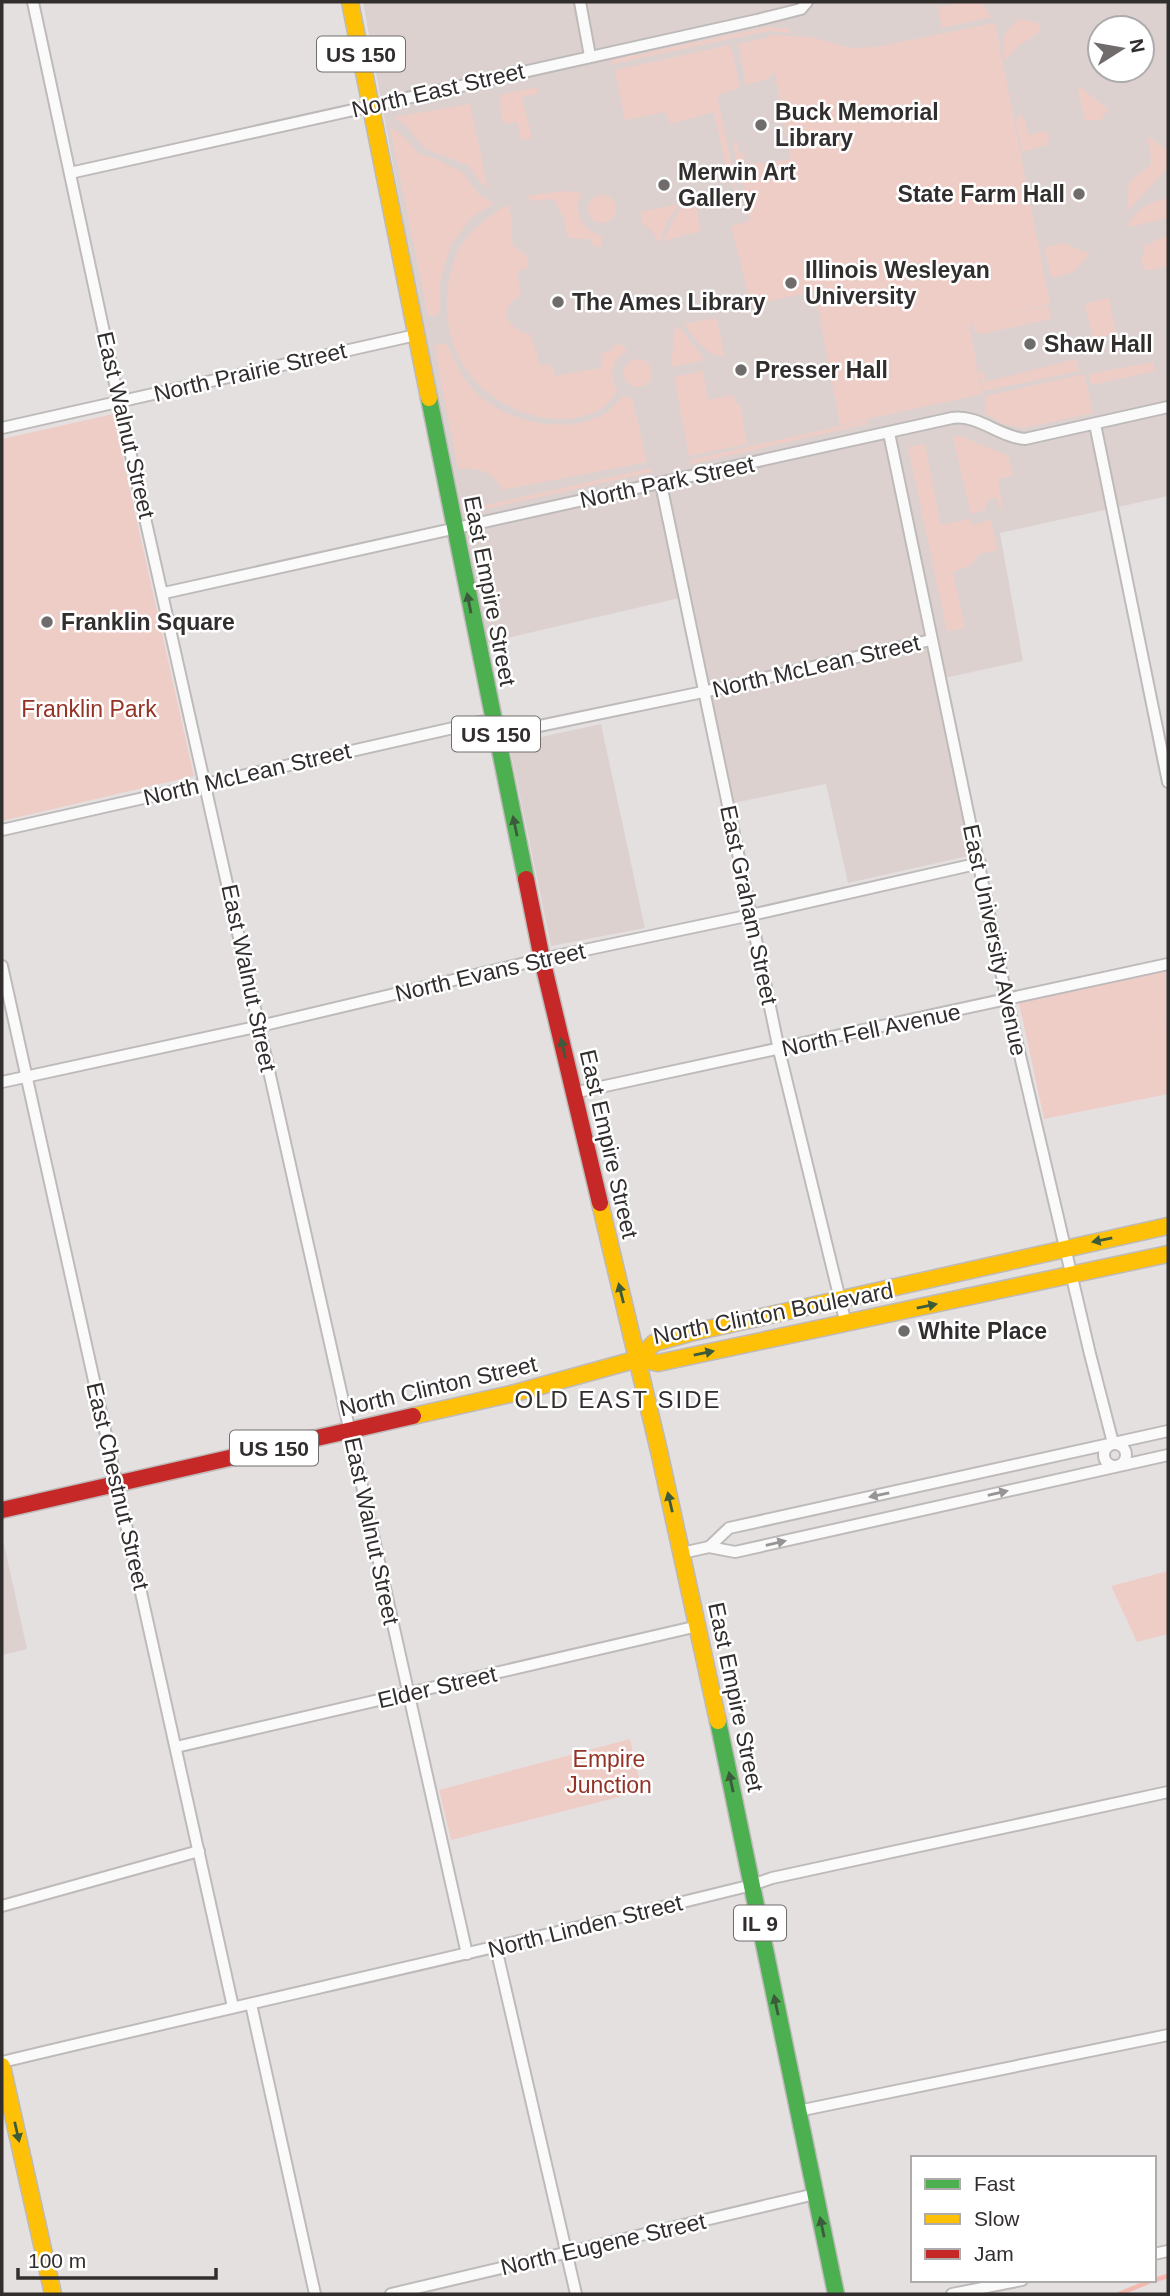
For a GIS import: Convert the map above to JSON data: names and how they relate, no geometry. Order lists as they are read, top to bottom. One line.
{"streets":{"main road":["US 150","East Empire Street","North Clinton Boulevard","North Clinton Street","IL 9"],"street":["North East Street","North Prairie Street","East Walnut Street","North Park Street","North McLean Street","East Graham Street","East University Avenue","North Evans Street","North Fell Avenue","East Chestnut Street","Elder Street","North Linden Street","North Eugene Street"]},"crossings":[["North East Street","East Walnut Street"],["North East Street","East Empire Street"],["North Prairie Street","East Walnut Street"],["North Prairie Street","East Empire Street"],["East Walnut Street","North Park Street"],["East Walnut Street","North McLean Street"],["East Walnut Street","North Evans Street"],["East Walnut Street","North Clinton Street"],["East Walnut Street","Elder Street"],["East Walnut Street","North Linden Street"],["North Park Street","East Empire Street"],["North Park Street","East Graham Street"],["North Park Street","East University Avenue"],["East Empire Street","North McLean Street"],["East Empire Street","North Evans Street"],["East Empire Street","North Fell Avenue"],["East Empire Street","North Clinton Boulevard"],["East Empire Street","North Clinton Street"],["East Empire Street","Elder Street"],["East Empire Street","North Linden Street"],["East Empire Street","North Eugene Street"],["North McLean Street","East Graham Street"],["North McLean Street","East University Avenue"],["East Graham Street","North Evans Street"],["East Graham Street","North Fell Avenue"],["East Graham Street","North Clinton Boulevard"],["East University Avenue","North Evans Street"],["East University Avenue","North Fell Avenue"],["East University Avenue","North Clinton Boulevard"],["North Evans Street","East Chestnut Street"],["North Clinton Boulevard","North Clinton Street"],["North Clinton Street","East Chestnut Street"],["East Chestnut Street","Elder Street"],["East Chestnut Street","North Linden Street"]],"one_way":["East Empire Street"],"districts":["OLD EAST SIDE"],"parks":["Franklin Park","Empire Junction"],"places":["Buck Memorial Library","Merwin Art Gallery","State Farm Hall","Illinois Wesleyan University","The Ames Library","Shaw Hall","Presser Hall","Franklin Square","White Place"],"legend":["Fast","Slow","Jam"],"scale_bar":"100 m","north":"right"}
